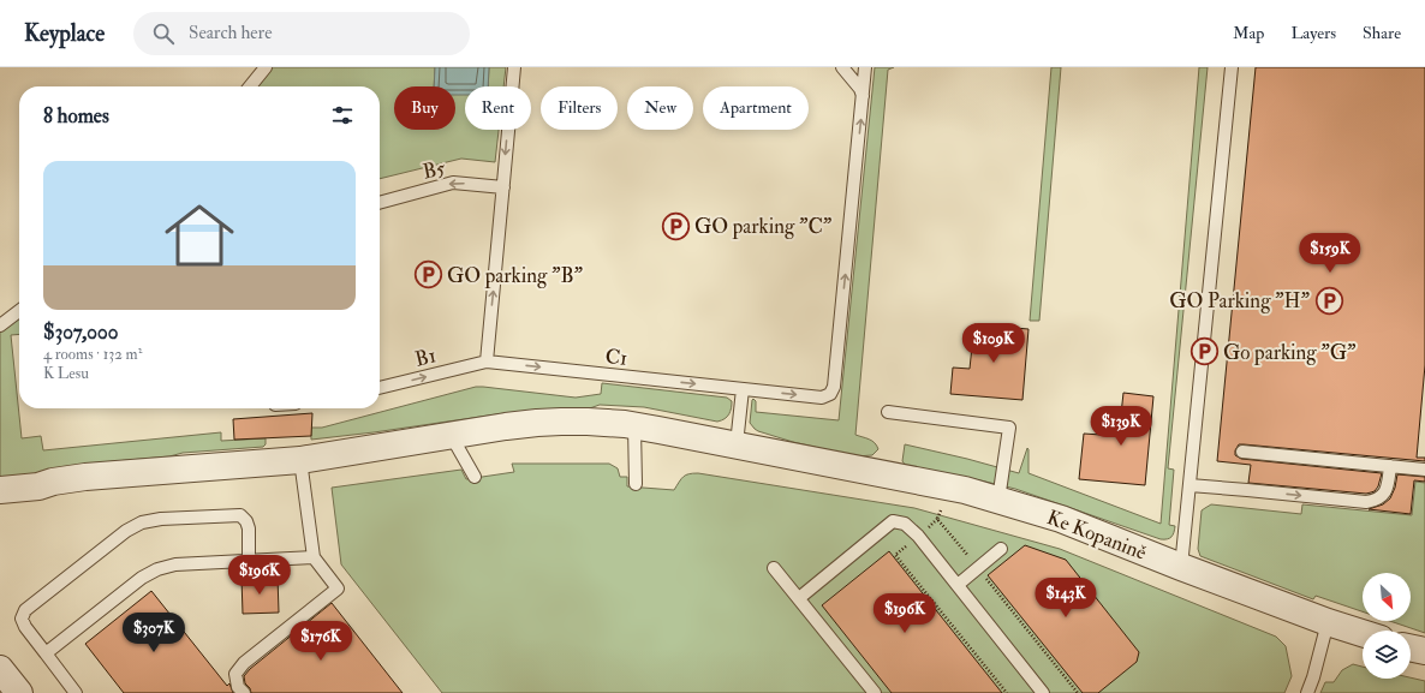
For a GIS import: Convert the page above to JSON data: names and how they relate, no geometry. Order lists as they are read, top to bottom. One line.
{"streets":{"street":["Ke Kopanině"],"lane":["B5","B1","C1"]},"crossings":[["B1","C1"]],"one_way":["B5","B1"],"places":{"parking":["GO parking \"C\"","GO parking \"B\"","GO Parking \"H\"","Go parking \"G\""]},"north":"bottom right","page":{"header":"Keyplace","search":"Search here","nav":["Map","Layers","Share"],"chip":["Buy","Rent","Filters","New","Apartment"],"heading":"8 homes","list":[{"name":"$307,000","note":"4 rooms · 132 m² · K Lesu"}],"price":["$159K","$109K","$139K","$196K","$143K","$196K","$307K","$176K"]}}
